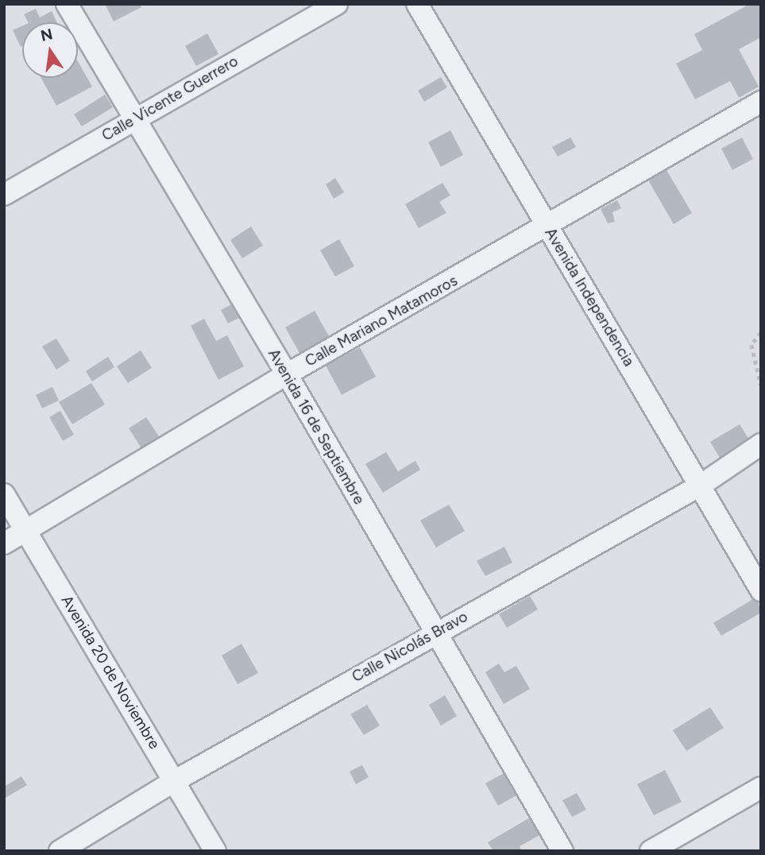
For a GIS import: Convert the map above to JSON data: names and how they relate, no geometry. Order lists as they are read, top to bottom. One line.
{"streets":{"street":["Calle Vicente Guerrero","Avenida Independencia","Calle Mariano Matamoros","Avenida 16 de Septiembre","Calle Nicolás Bravo","Avenida 20 de Noviembre"]},"crossings":[["Calle Vicente Guerrero","Avenida 16 de Septiembre"],["Avenida Independencia","Calle Mariano Matamoros"],["Avenida Independencia","Calle Nicolás Bravo"],["Calle Mariano Matamoros","Avenida 16 de Septiembre"],["Calle Mariano Matamoros","Avenida 20 de Noviembre"],["Avenida 16 de Septiembre","Calle Nicolás Bravo"],["Calle Nicolás Bravo","Avenida 20 de Noviembre"]],"north":"top"}
